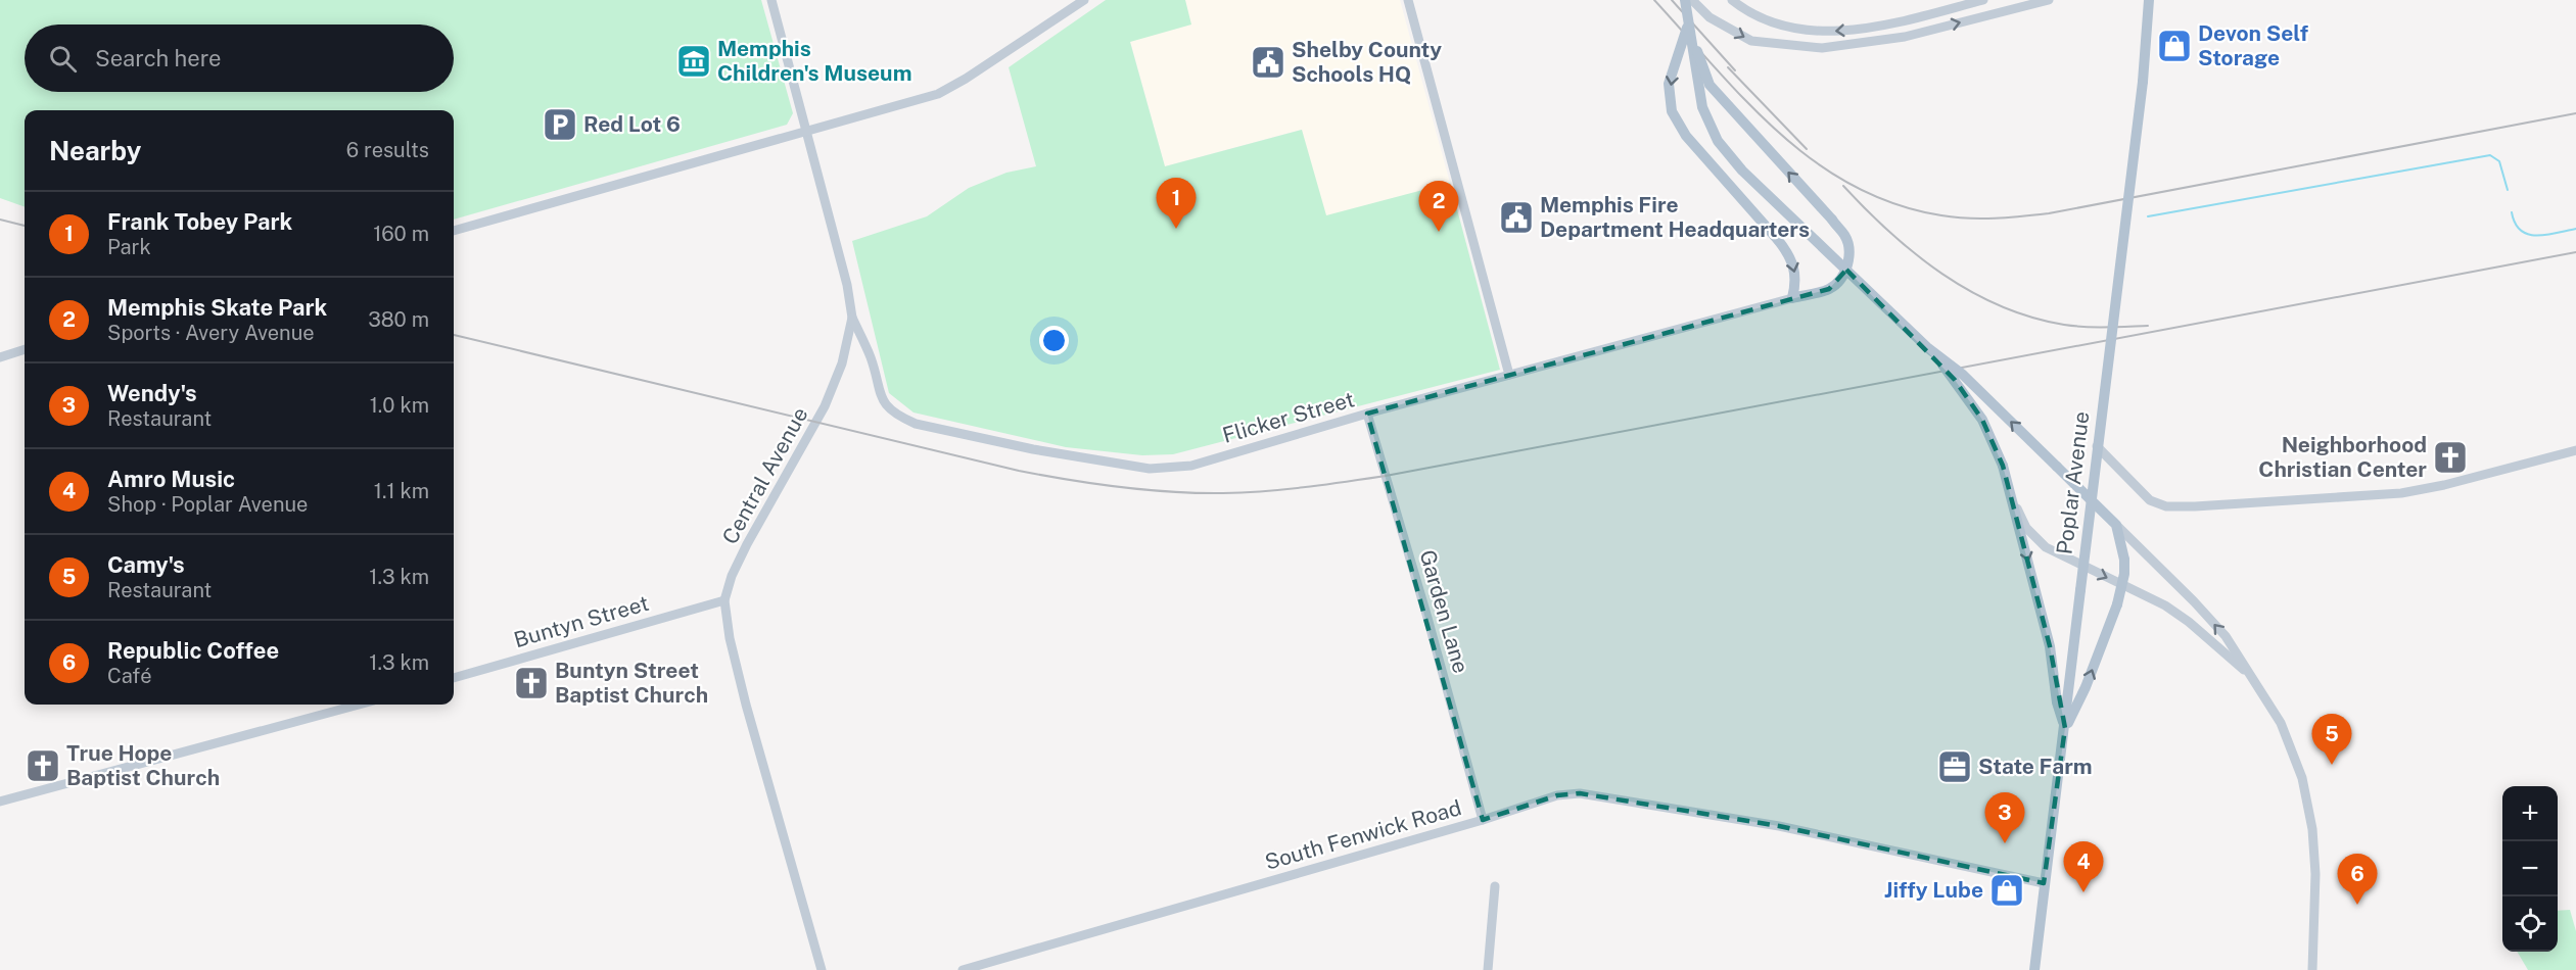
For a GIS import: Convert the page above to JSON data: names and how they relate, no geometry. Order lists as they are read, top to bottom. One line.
{"streets":{"main road":["Poplar Avenue"],"street":["Flicker Street","Central Avenue","Garden Lane","Buntyn Street","South Fenwick Road"]},"crossings":[["Flicker Street","Central Avenue"],["Flicker Street","Garden Lane"],["Central Avenue","Buntyn Street"],["Poplar Avenue","South Fenwick Road"],["Garden Lane","South Fenwick Road"]],"places":{"shop":["Devon Self Storage","Jiffy Lube"],"museum":["Memphis Children's Museum"],"public building":["Shelby County Schools HQ","Memphis Fire Department Headquarters"],"parking":["Red Lot 6"],"church":["Neighborhood Christian Center","Buntyn Street Baptist Church","True Hope Baptist Church"],"office":["State Farm"]},"page":{"search":"Search here","heading":["Nearby","6 results"],"pins":["1","2","5","3","4","6"],"list":[{"mark":"1","name":"Frank Tobey Park","note":"Park","value":"160 m"},{"mark":"2","name":"Memphis Skate Park","note":"Sports · Avery Avenue","value":"380 m"},{"mark":"3","name":"Wendy's","note":"Restaurant","value":"1.0 km"},{"mark":"4","name":"Amro Music","note":"Shop · Poplar Avenue","value":"1.1 km"},{"mark":"5","name":"Camy's","note":"Restaurant","value":"1.3 km"},{"mark":"6","name":"Republic Coffee","note":"Café","value":"1.3 km"}],"map_buttons":["+","−"]}}
